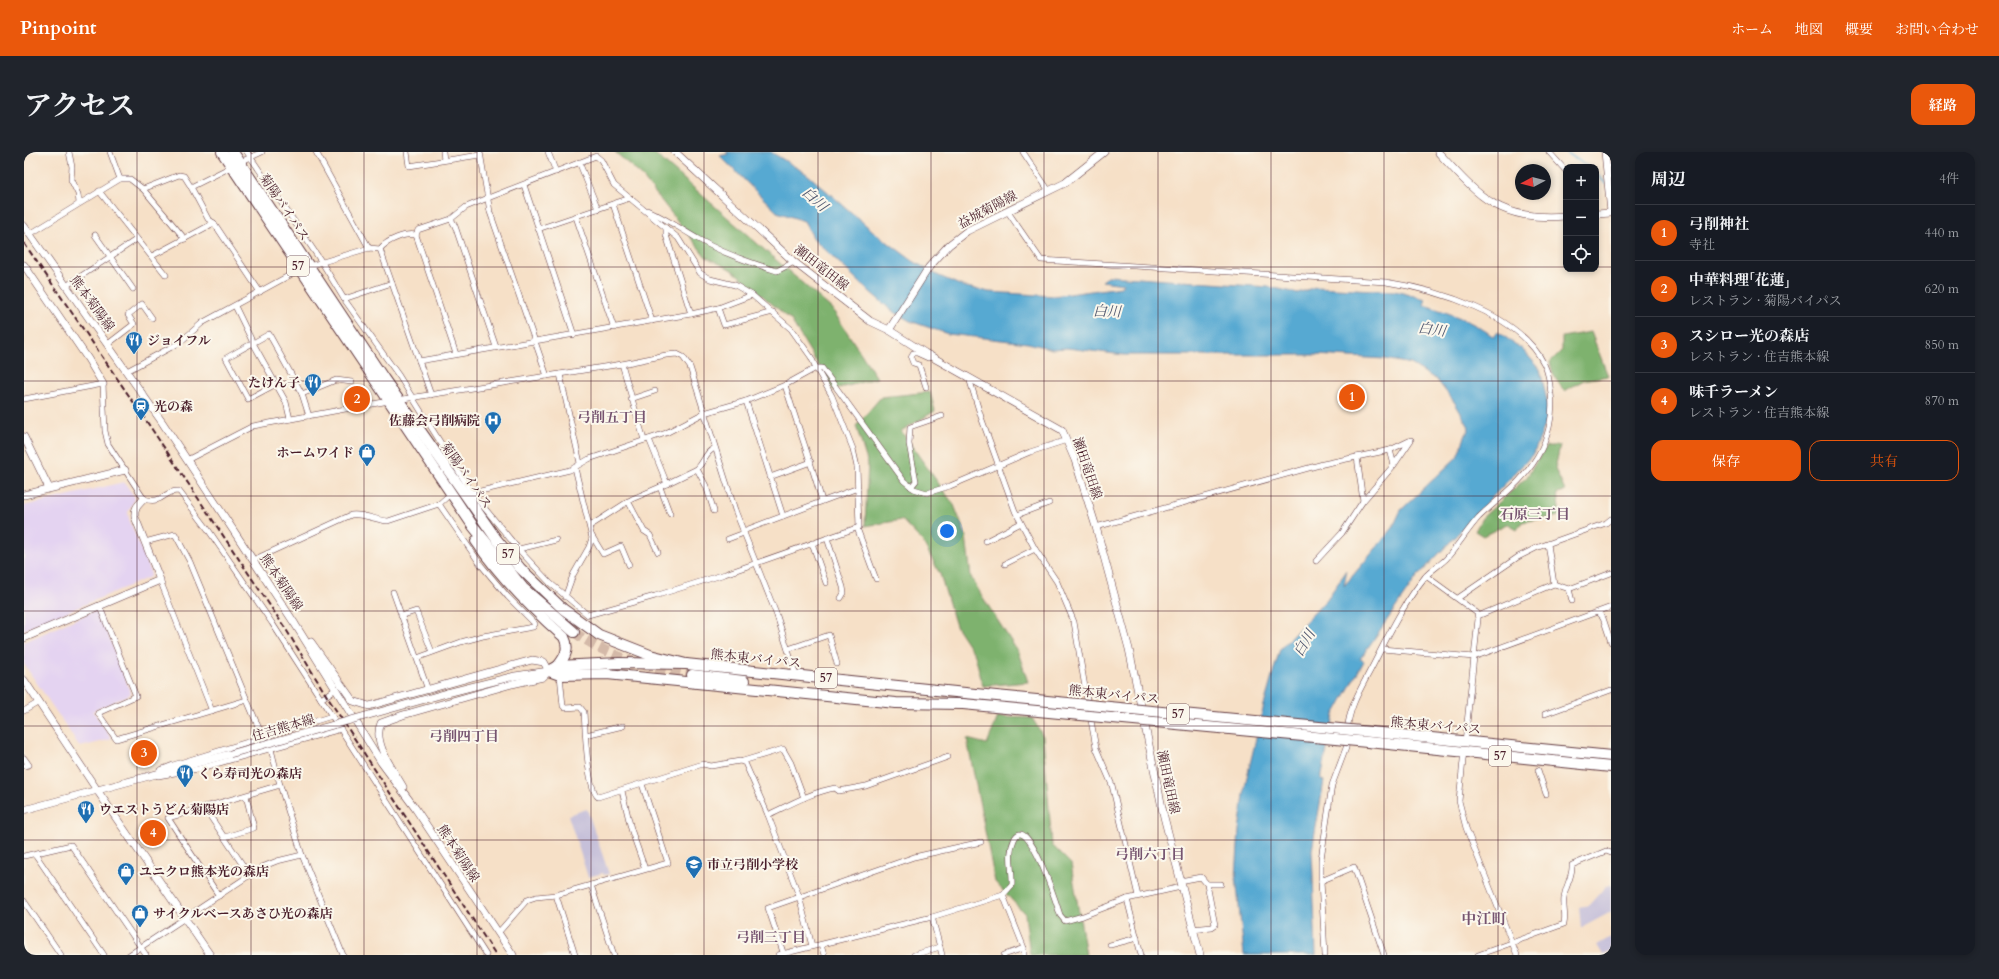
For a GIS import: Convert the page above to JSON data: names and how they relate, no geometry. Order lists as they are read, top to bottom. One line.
{"streets":{"highway":["菊陽バイパス","57","熊本東バイパス"],"main road":["益城菊陽線","瀬田竜田線","熊本菊陽線","住吉熊本線"]},"crossings":[["菊陽バイパス","熊本東バイパス"],["益城菊陽線","瀬田竜田線"]],"districts":["弓削五丁目","石原三丁目","弓削四丁目","弓削六丁目","中江町","弓削三丁目"],"water":["白川"],"places":{"restaurant":["ジョイフル","たけん子","くら寿司光の森店","ウエストうどん菊陽店"],"station":["光の森"],"hospital":["佐藤会弓削病院"],"shop":["ホームワイド","ユニクロ熊本光の森店","サイクルベースあさひ光の森店"],"school or university":["市立弓削小学校"]},"north":"left","page":{"header":"Pinpoint","nav":["ホーム","地図","概要","お問い合わせ"],"title":"アクセス","buttons":["経路",["保存","共有"]],"heading":["周辺","4件"],"map_buttons":["+","−"],"list":[{"mark":"1","name":"弓削神社","note":"寺社","value":"440 m"},{"mark":"2","name":"中華料理「花蓮」","note":"レストラン · 菊陽バイパス","value":"620 m"},{"mark":"3","name":"スシロー光の森店","note":"レストラン · 住吉熊本線","value":"850 m"},{"mark":"4","name":"味千ラーメン","note":"レストラン · 住吉熊本線","value":"870 m"}],"pins":["1","2","3","4"]}}
